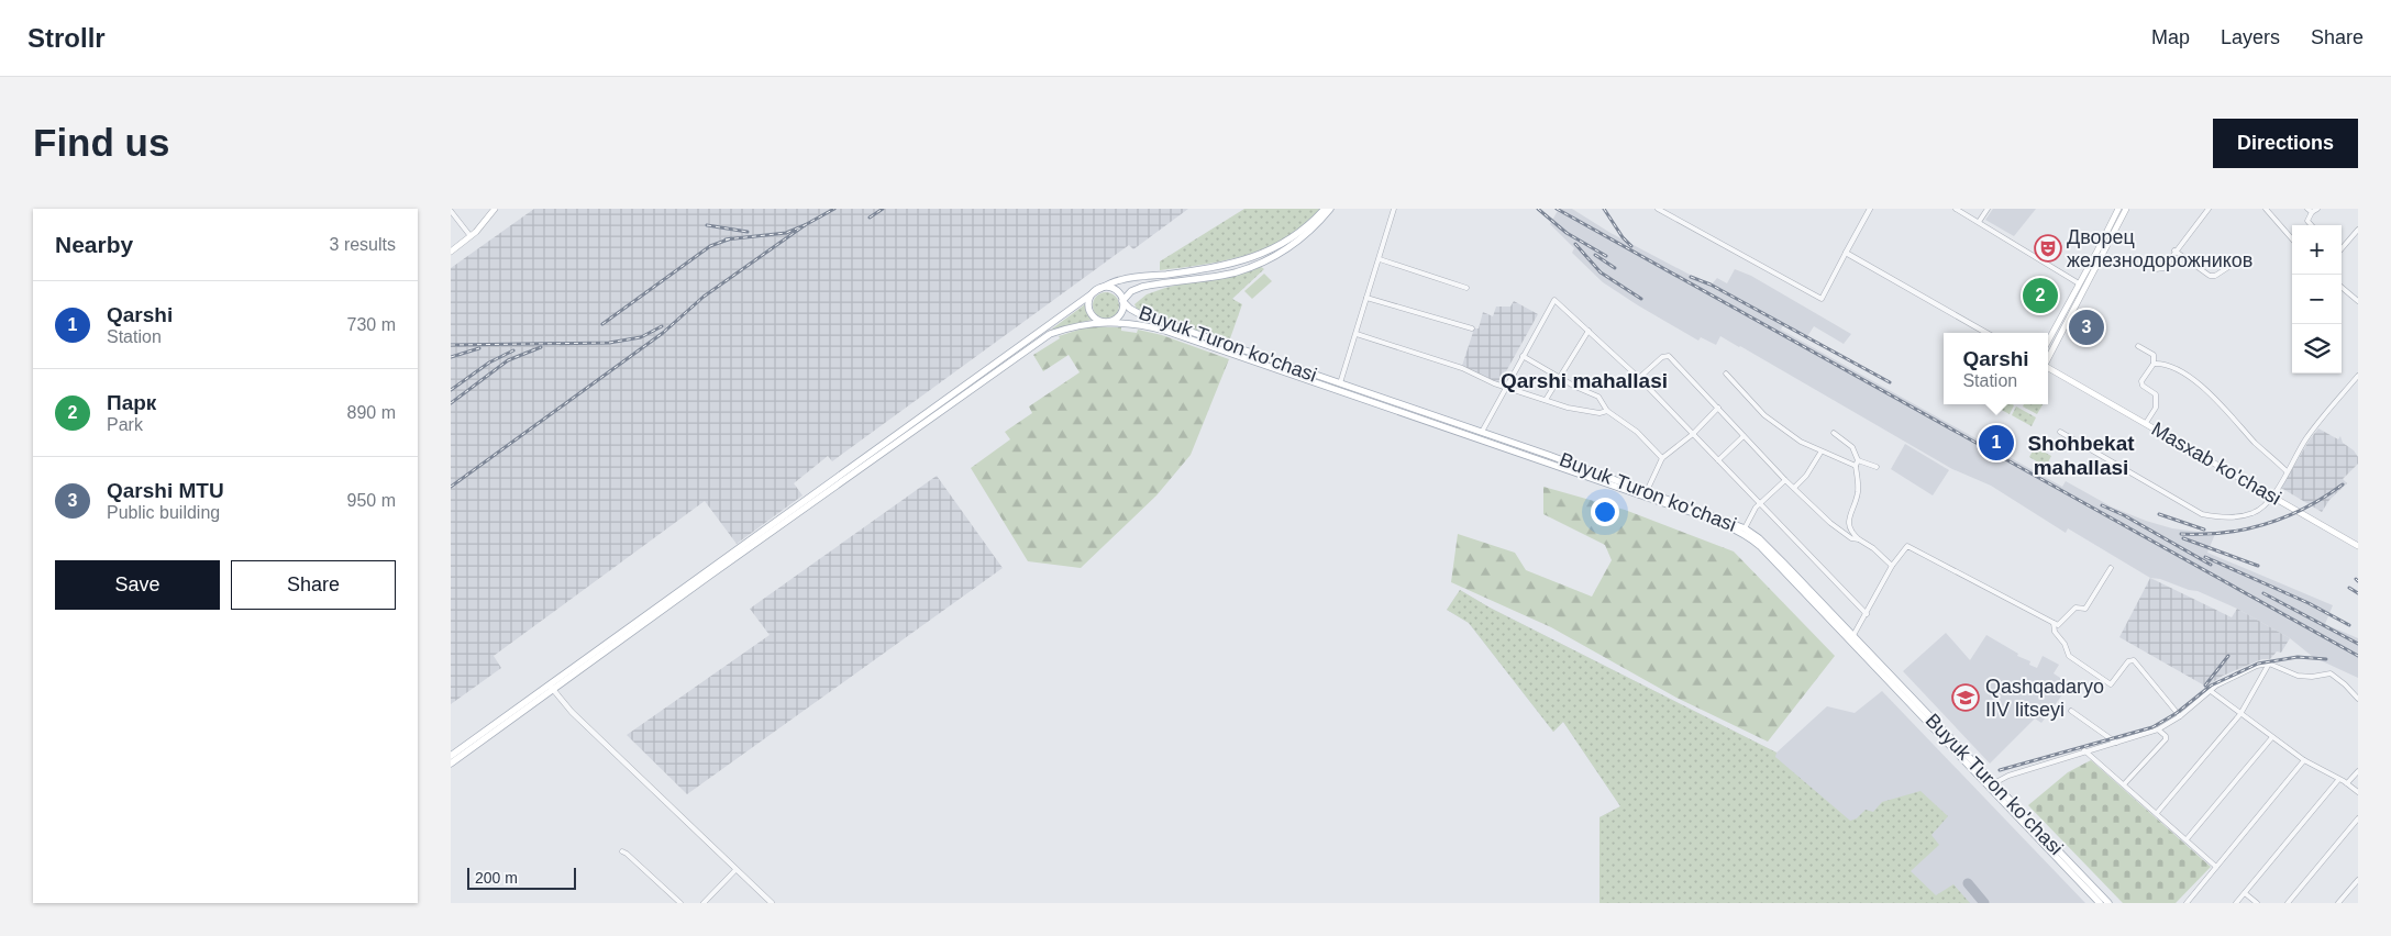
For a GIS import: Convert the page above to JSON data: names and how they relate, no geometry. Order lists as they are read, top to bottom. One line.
{"streets":{"main road":["Buyuk Turon ko'chasi","Masxab ko'chasi"]},"districts":["Qarshi mahallasi","Shohbekat mahallasi"],"places":{"theatre":["Дворец железнодорожников"],"school or university":["Qashqadaryo IIV litseyi"]},"scale_bar":"200 m","page":{"header":"Strollr","nav":["Map","Layers","Share"],"buttons":["Directions",["Save","Share"]],"title":"Find us","heading":["Nearby","3 results"],"map_buttons":["+","−"],"pins":["2","3","1"],"list":[{"mark":"1","name":"Qarshi","note":"Station","value":"730 m"},{"mark":"2","name":"Парк","note":"Park","value":"890 m"},{"mark":"3","name":"Qarshi MTU","note":"Public building","value":"950 m"}],"popup":["Qarshi","Station"],"scale":"200 m"}}
